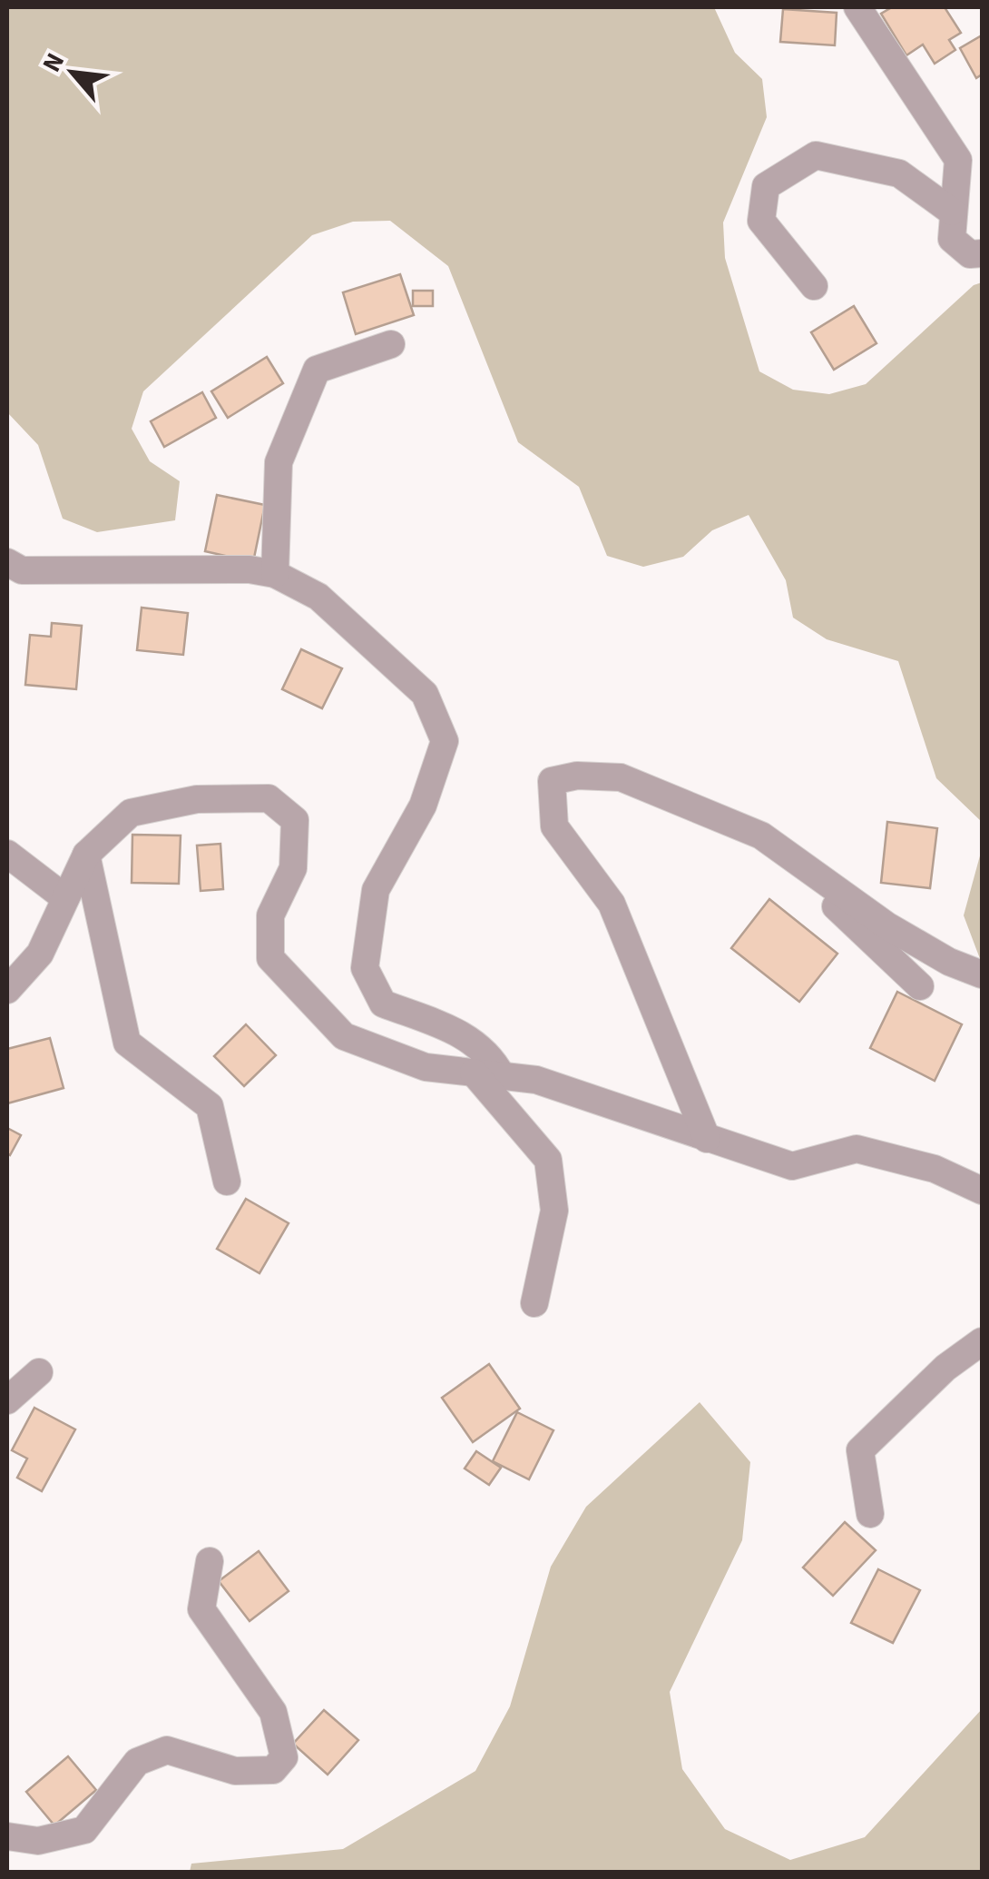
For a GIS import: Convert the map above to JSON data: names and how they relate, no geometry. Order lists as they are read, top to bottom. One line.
{"north":"top left"}
